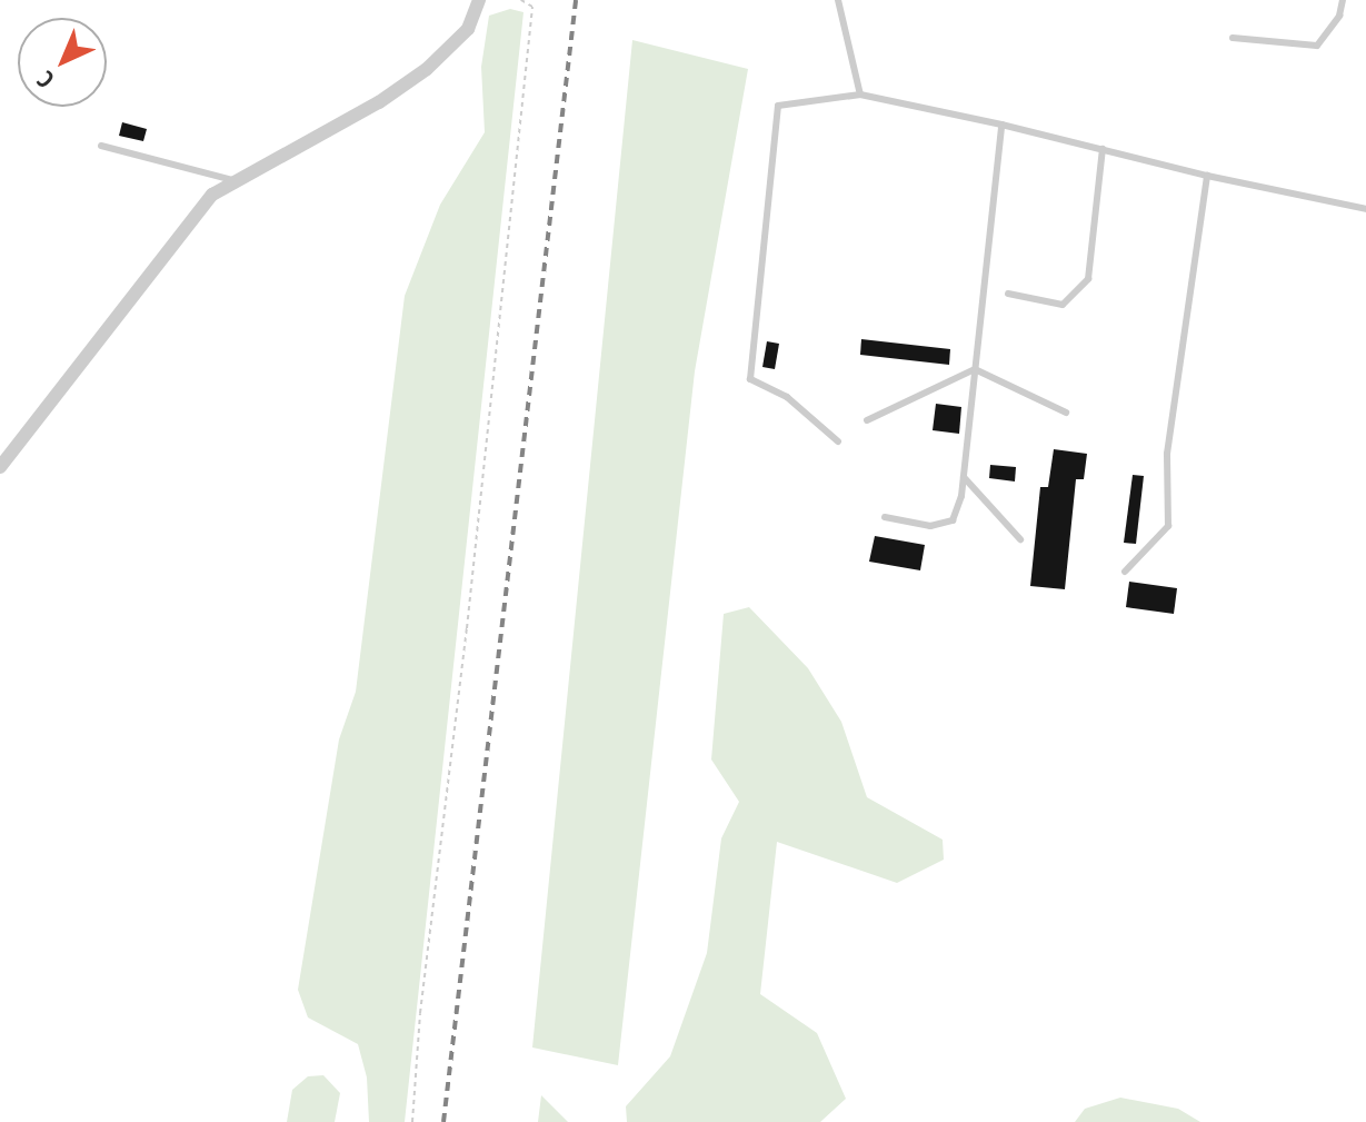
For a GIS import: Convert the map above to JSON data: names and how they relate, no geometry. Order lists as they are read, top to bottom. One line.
{"north":"bottom left"}
